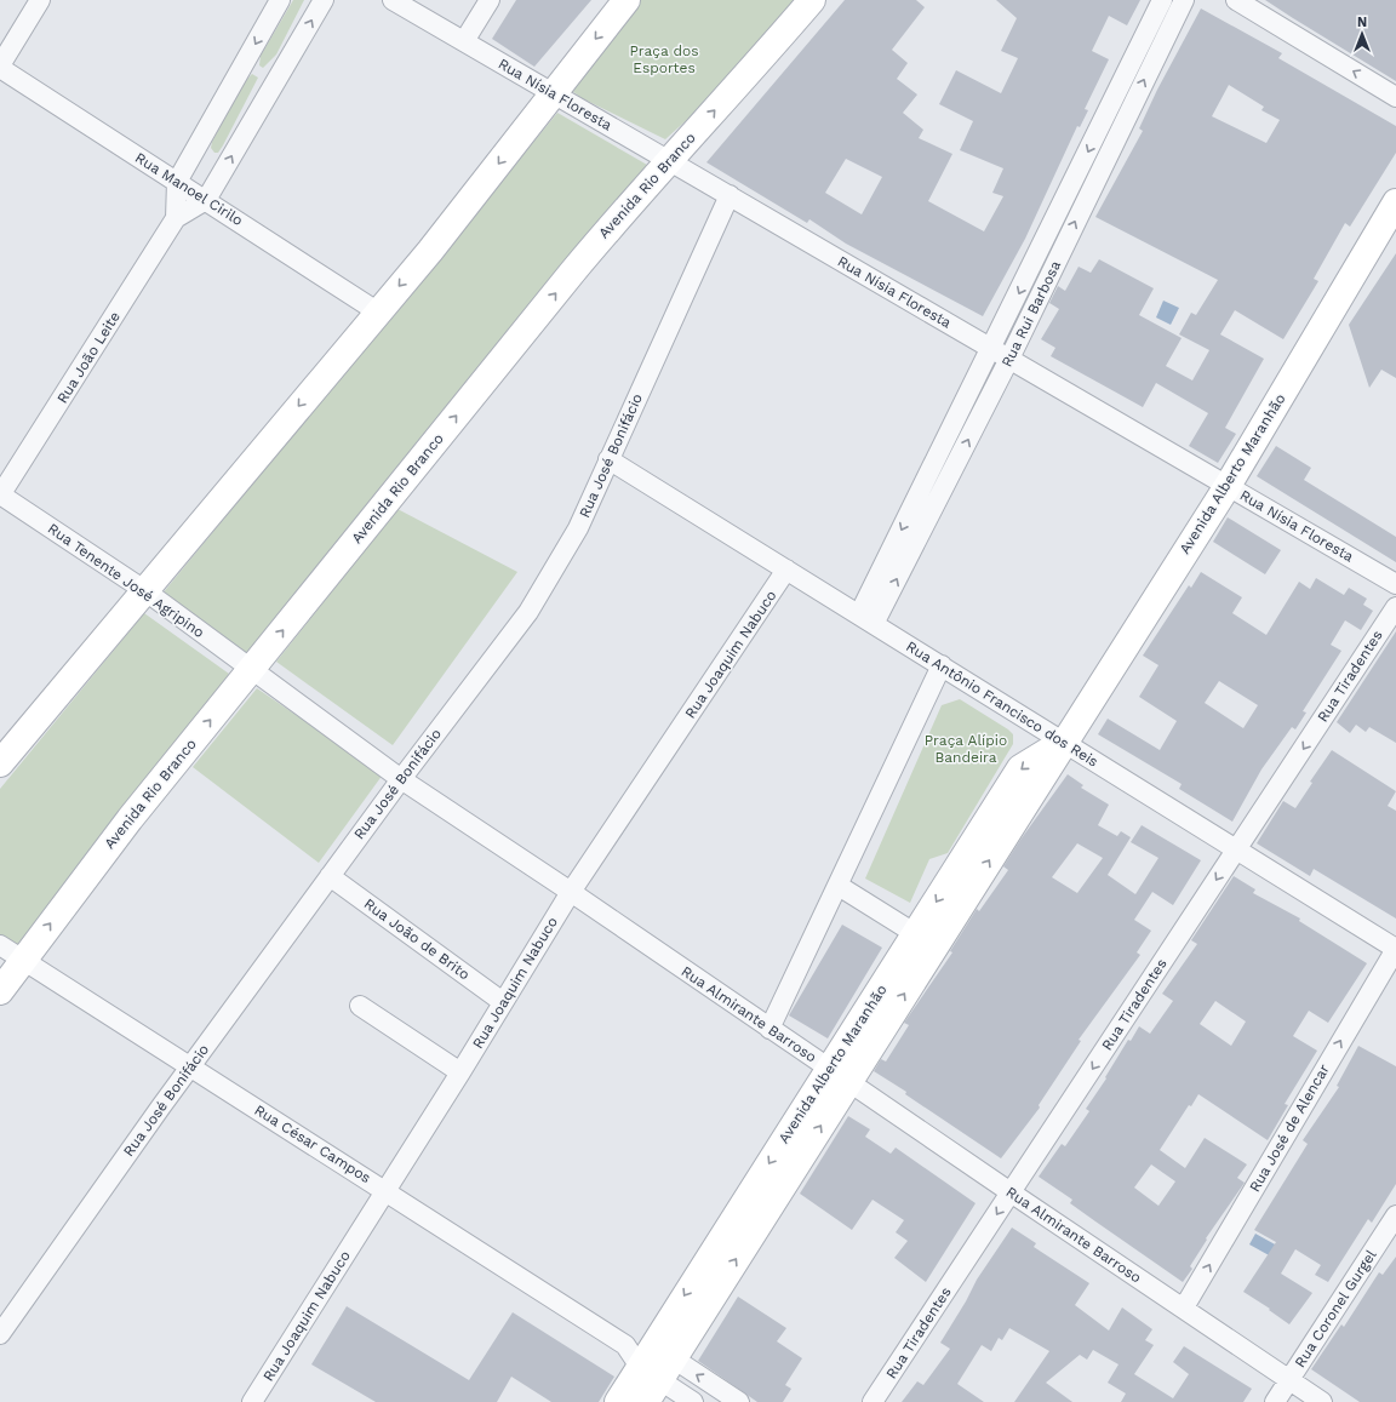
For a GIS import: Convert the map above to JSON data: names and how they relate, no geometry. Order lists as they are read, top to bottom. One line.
{"streets":{"main road":["Avenida Rio Branco","Avenida Alberto Maranhão"],"street":["Rua Nísia Floresta","Rua Manoel Cirilo","Rua Rui Barbosa","Rua João Leite","Rua José Bonifácio","Rua Tenente José Agripino","Rua Joaquim Nabuco","Rua Tiradentes","Rua Antônio Francisco dos Reis","Rua João de Brito","Rua Almirante Barroso","Rua José de Alencar","Rua César Campos","Rua Coronel Gurgel"]},"crossings":[["Rua Nísia Floresta","Avenida Rio Branco"],["Rua Nísia Floresta","Rua Rui Barbosa"],["Rua Nísia Floresta","Rua José Bonifácio"],["Rua Nísia Floresta","Avenida Alberto Maranhão"],["Avenida Rio Branco","Rua Tenente José Agripino"],["Avenida Rio Branco","Rua Almirante Barroso"],["Avenida Rio Branco","Rua César Campos"],["Rua Manoel Cirilo","Rua João Leite"],["Rua Rui Barbosa","Rua Antônio Francisco dos Reis"],["Rua João Leite","Rua Tenente José Agripino"],["Rua José Bonifácio","Rua Antônio Francisco dos Reis"],["Rua José Bonifácio","Rua João de Brito"],["Rua José Bonifácio","Rua Almirante Barroso"],["Rua José Bonifácio","Rua César Campos"],["Avenida Alberto Maranhão","Rua Antônio Francisco dos Reis"],["Avenida Alberto Maranhão","Rua Almirante Barroso"],["Avenida Alberto Maranhão","Rua César Campos"],["Rua Tenente José Agripino","Rua Almirante Barroso"],["Rua Joaquim Nabuco","Rua Antônio Francisco dos Reis"],["Rua Joaquim Nabuco","Rua João de Brito"],["Rua Joaquim Nabuco","Rua Almirante Barroso"],["Rua Joaquim Nabuco","Rua César Campos"],["Rua Tiradentes","Rua Antônio Francisco dos Reis"],["Rua Tiradentes","Rua Almirante Barroso"],["Rua Antônio Francisco dos Reis","Rua José de Alencar"],["Rua Almirante Barroso","Rua José de Alencar"],["Rua Almirante Barroso","Rua Coronel Gurgel"]],"one_way":["Rua Tiradentes","Rua José de Alencar"],"parks":["Praça dos Esportes","Praça Alípio Bandeira"],"north":"top"}
